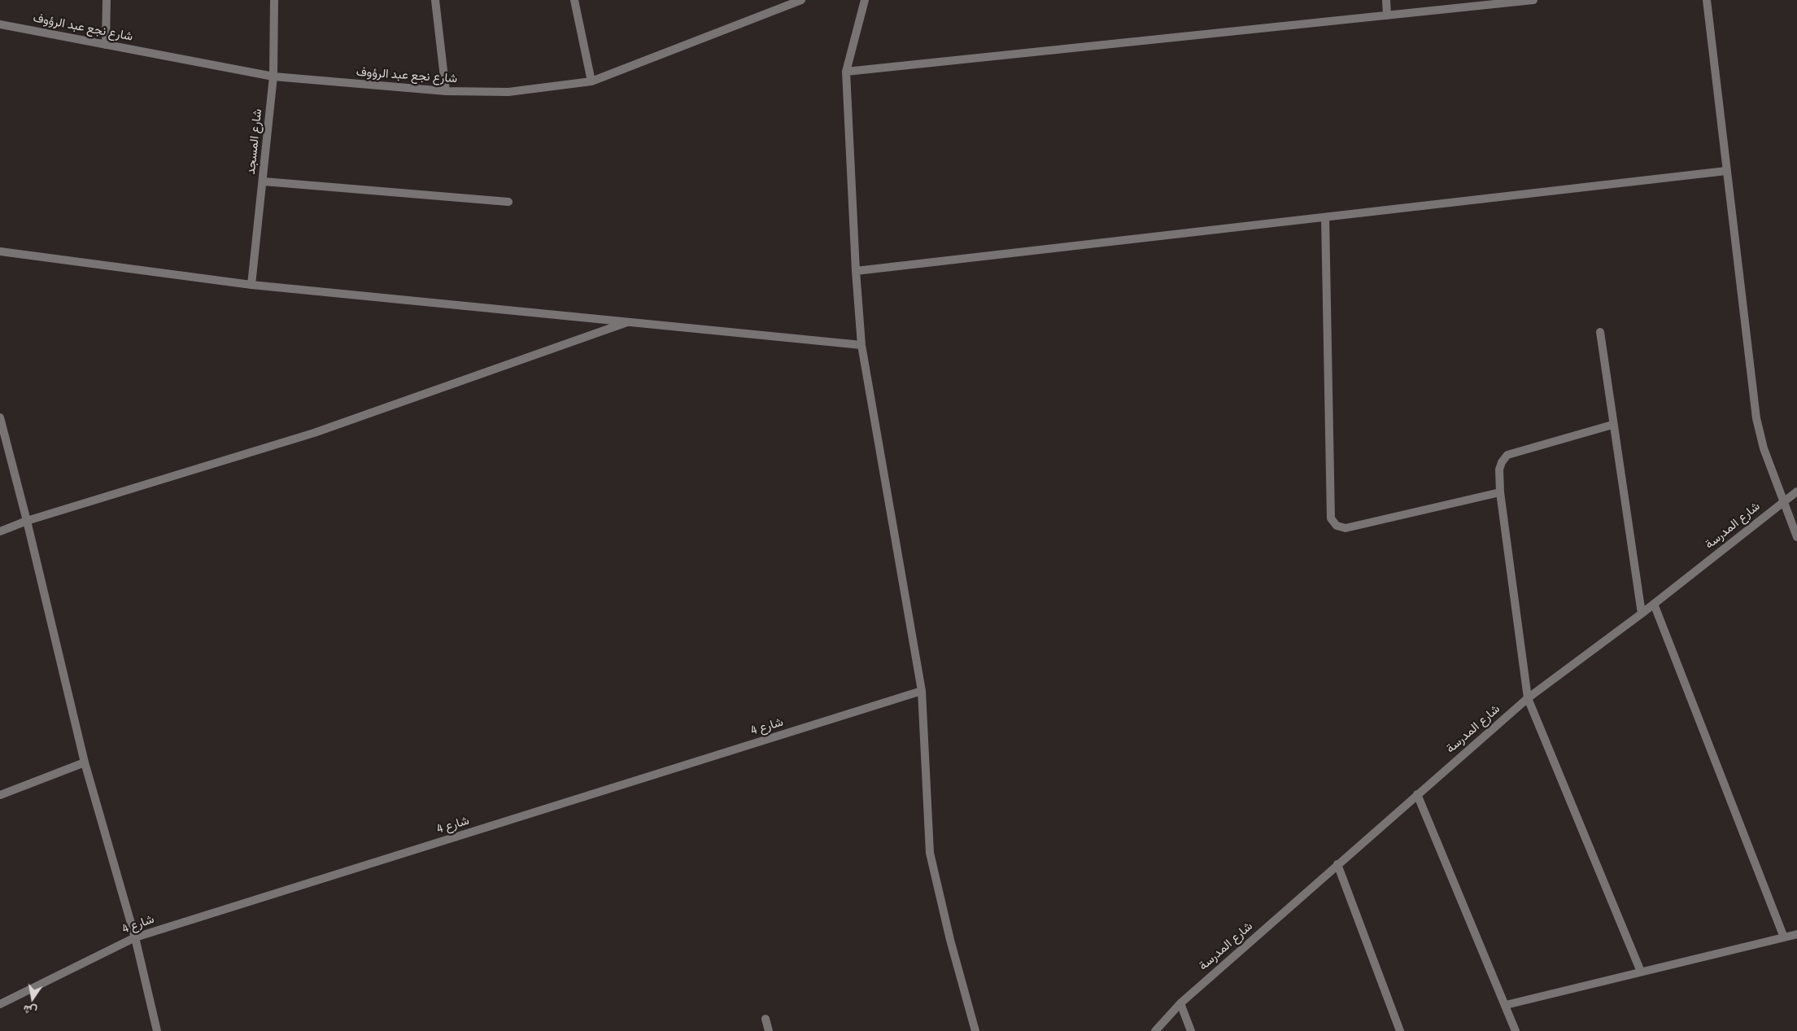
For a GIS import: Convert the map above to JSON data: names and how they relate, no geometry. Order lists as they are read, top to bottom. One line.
{"streets":{"street":["شارع نجع عبد الرؤوف","شارع المسجد","شارع المدرسة","شارع 4"]},"crossings":[["شارع نجع عبد الرؤوف","شارع المسجد"]],"north":"bottom"}
